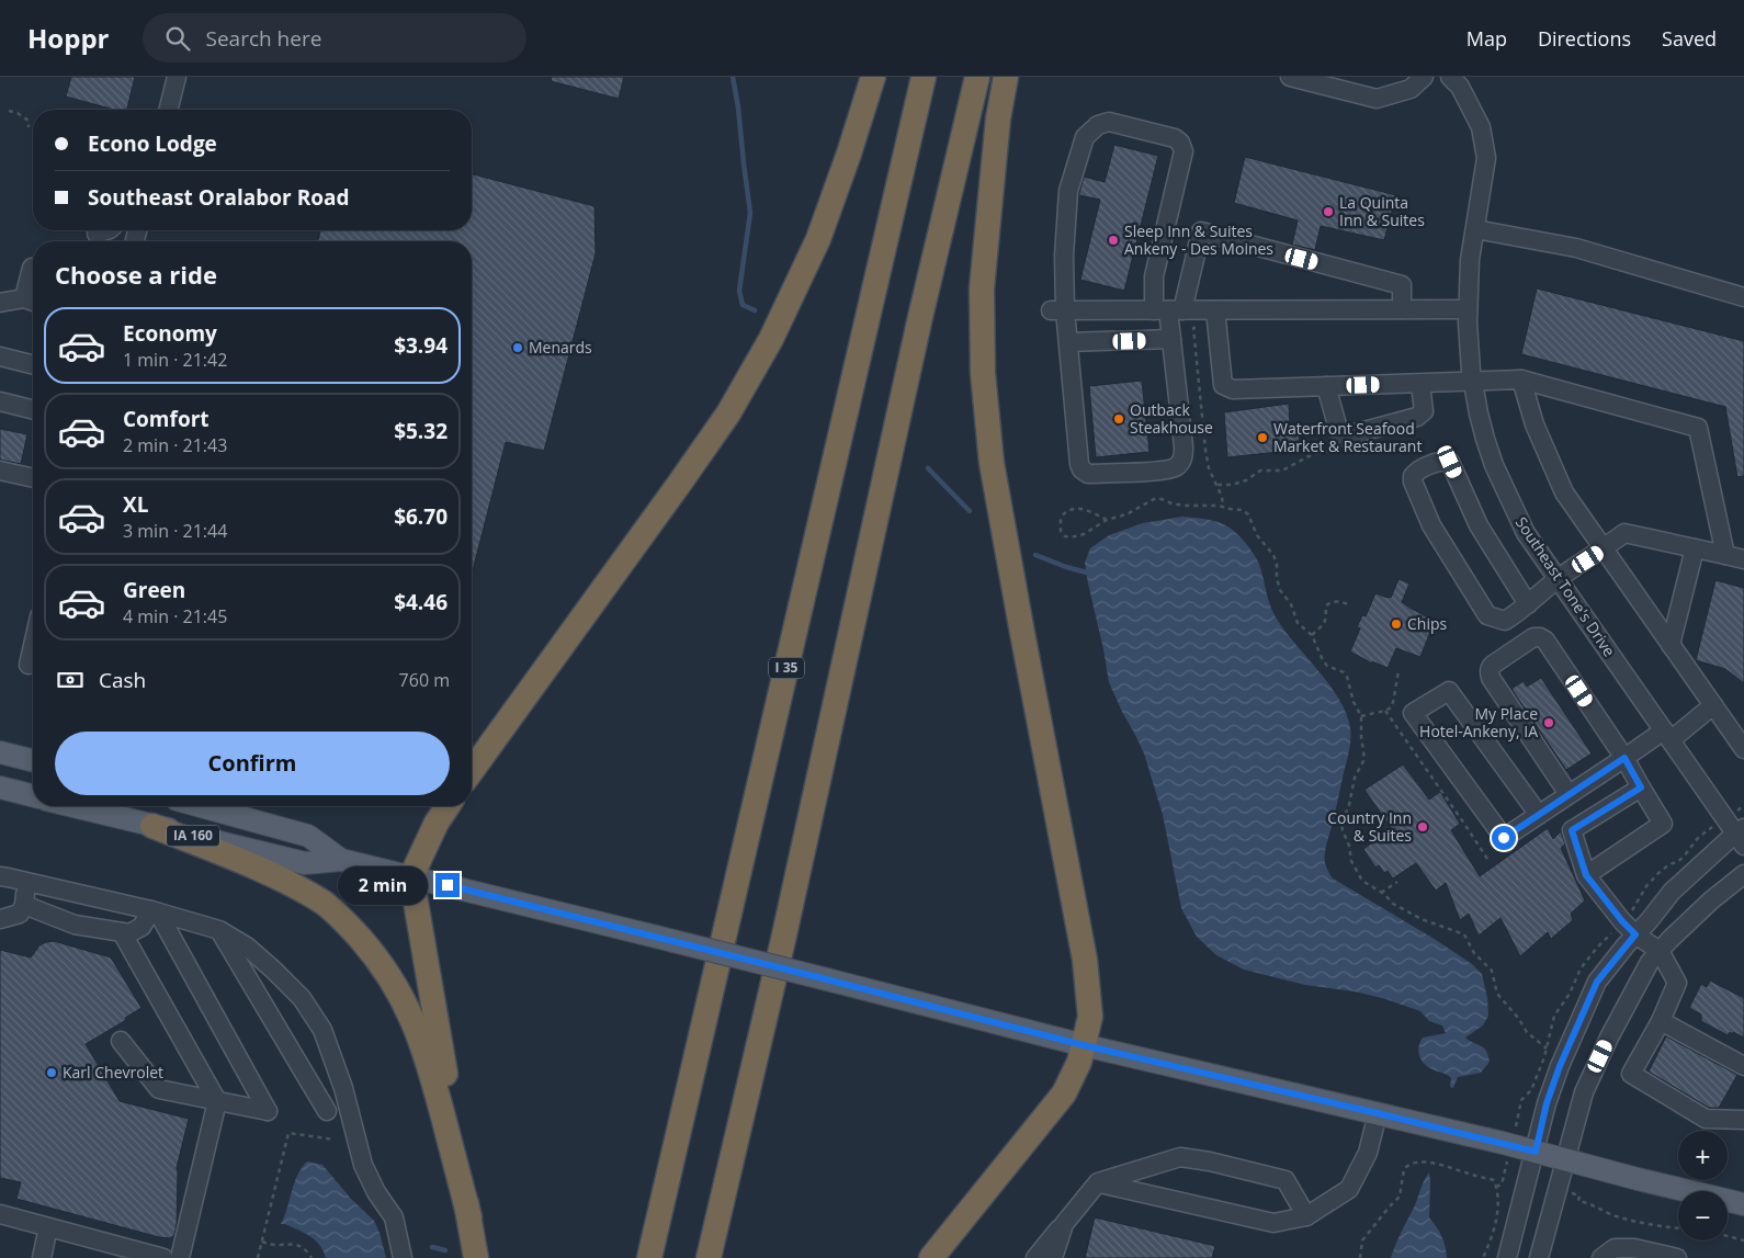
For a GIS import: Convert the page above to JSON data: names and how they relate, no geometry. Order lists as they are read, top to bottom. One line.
{"streets":{"highway":["I 35"],"main road":["IA 160"],"street":["Southeast Tone's Drive"]},"places":["La Quinta Inn & Suites","Sleep Inn & Suites Ankeny - Des Moines","Menards","Outback Steakhouse","Waterfront Seafood Market & Restaurant","Chips","My Place Hotel-Ankeny, IA","Country Inn & Suites","Karl Chevrolet"],"page":{"header":"Hoppr","search":"Search here","nav":["Map","Directions","Saved"],"banner":["Econo Lodge","Southeast Oralabor Road"],"heading":"Choose a ride","list":[{"name":"Economy","note":"1 min · 21:42","value":"$3.94"},{"name":"Comfort","note":"2 min · 21:43","value":"$5.32"},{"name":"XL","note":"3 min · 21:44","value":"$6.70"},{"name":"Green","note":"4 min · 21:45","value":"$4.46"}],"pay":["Cash","760 m"],"buttons":"Confirm","bubble":"2 min","map_buttons":["+","−"]}}
